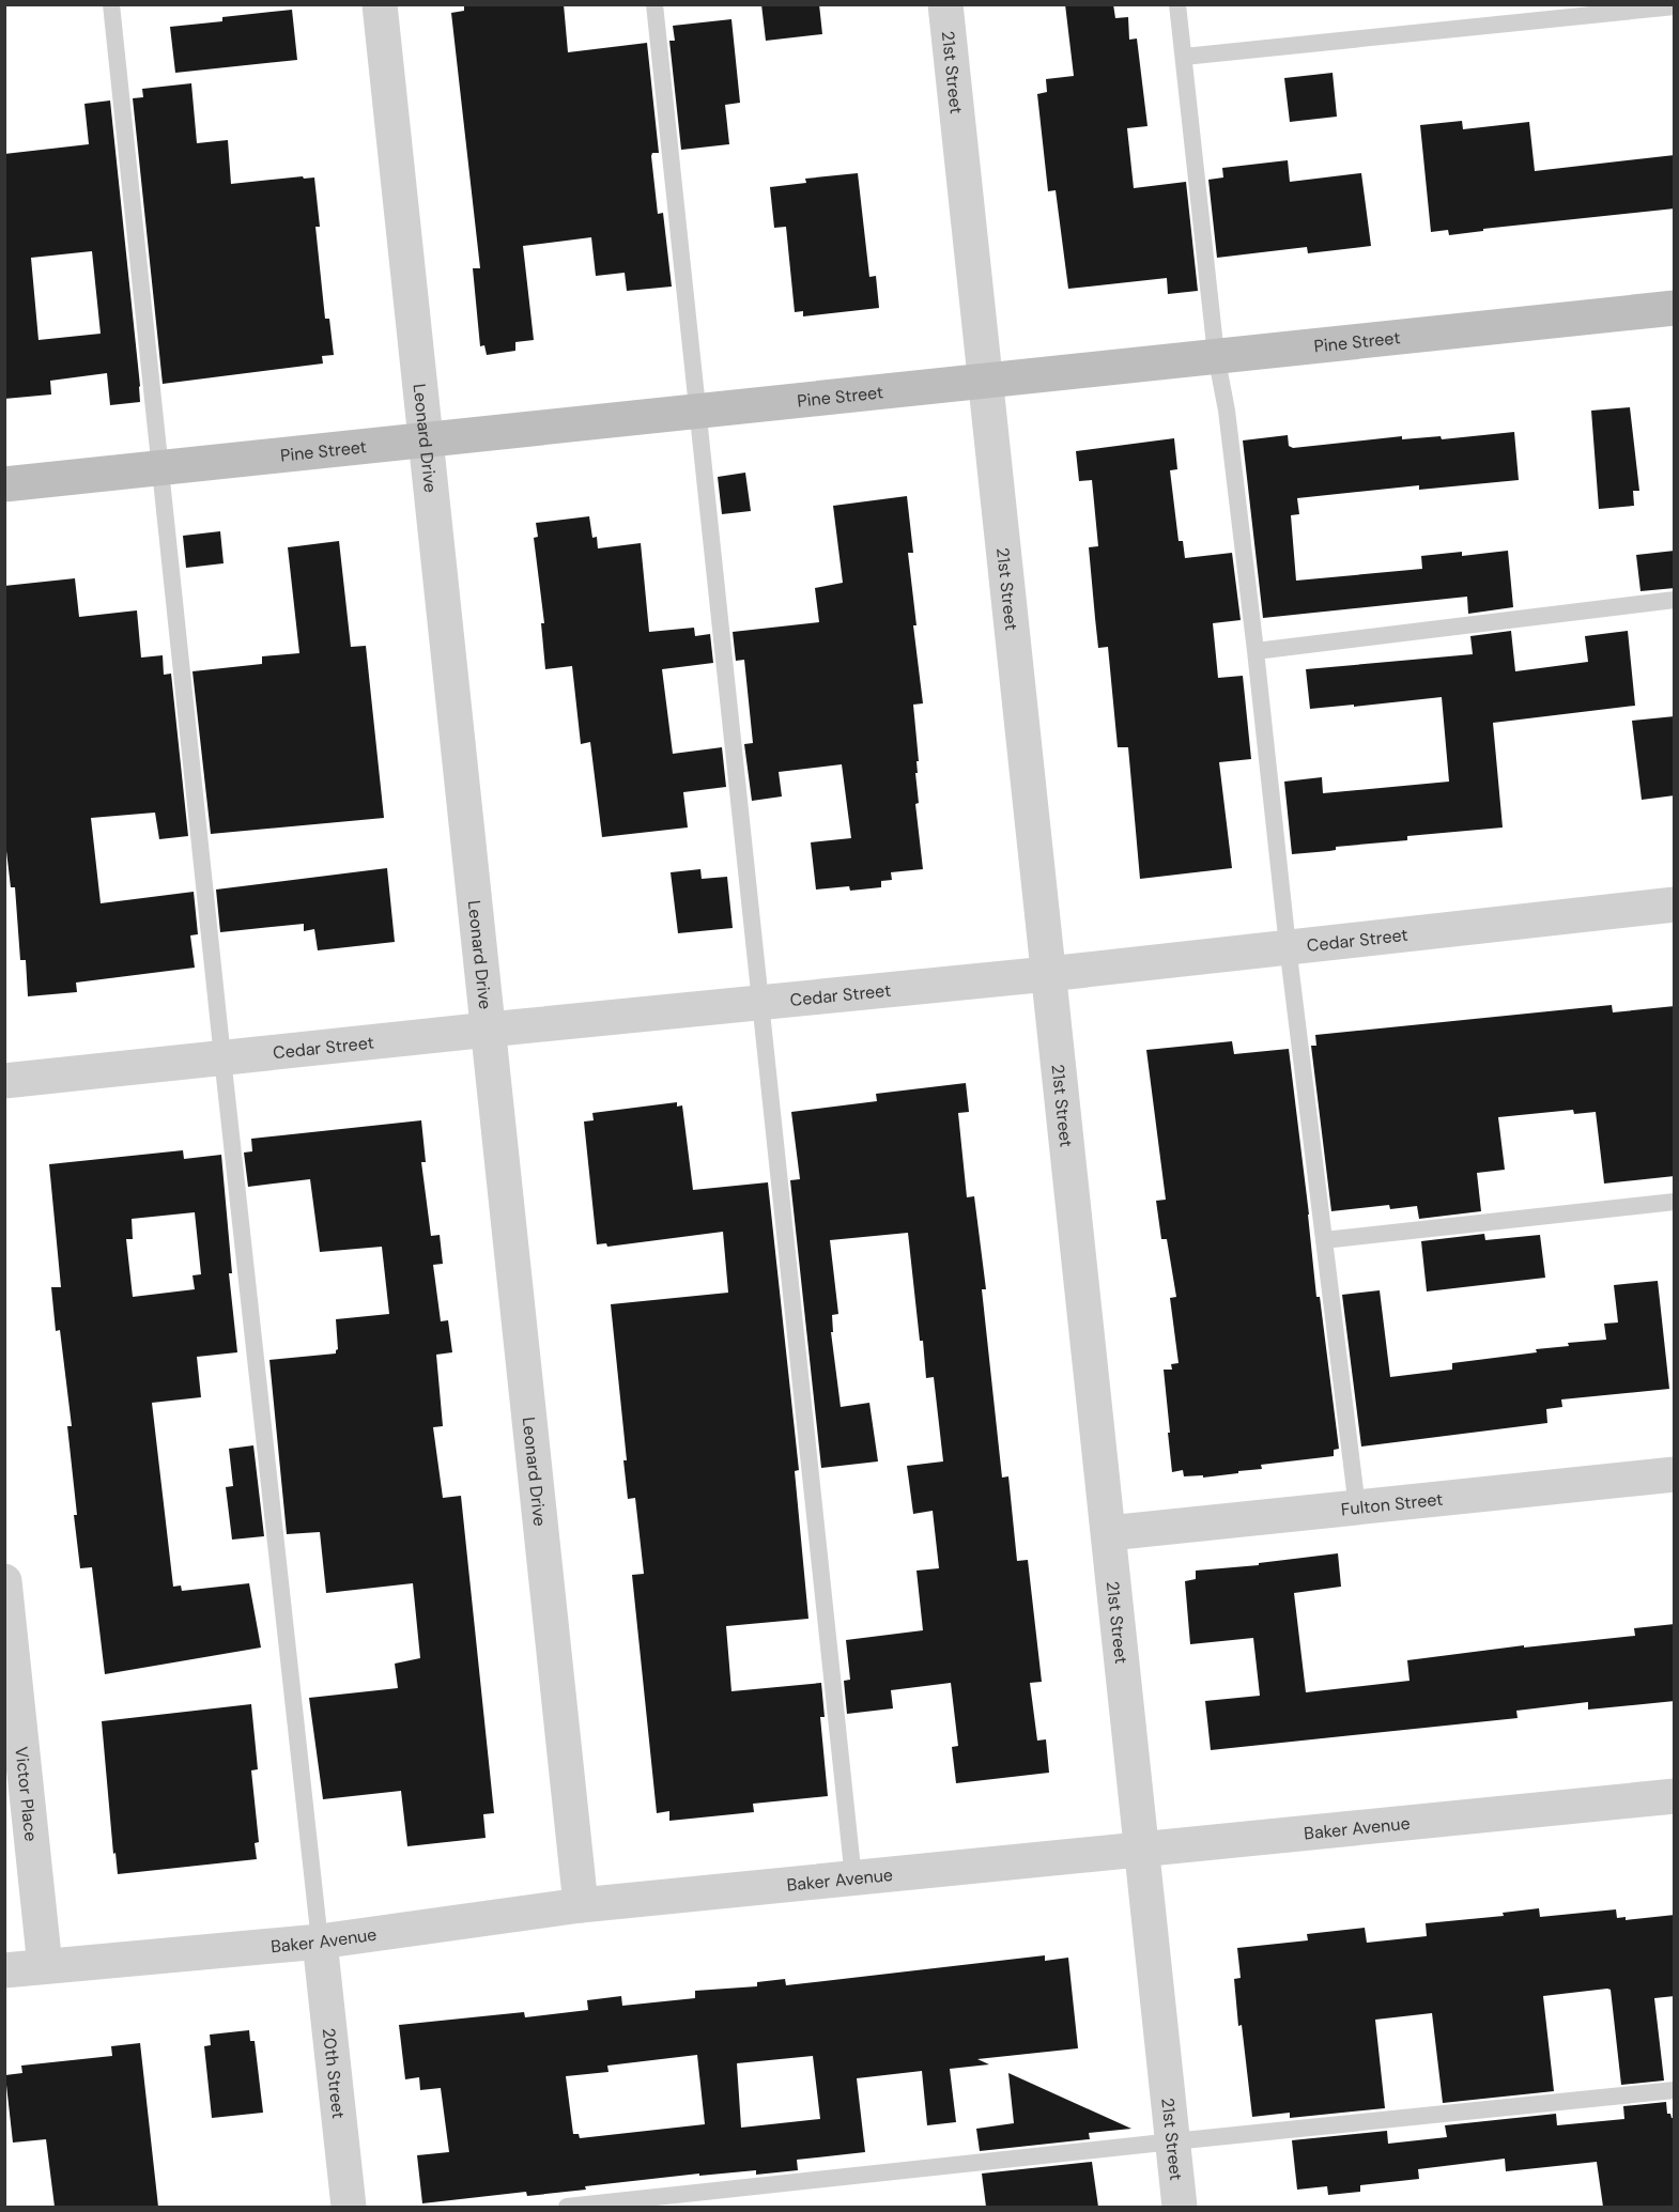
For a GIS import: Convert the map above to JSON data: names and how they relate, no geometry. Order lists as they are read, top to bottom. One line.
{"streets":{"street":["21st Street","Pine Street","Leonard Drive","Cedar Street","Fulton Street","Victor Place","Baker Avenue","20th Street"]},"crossings":[["21st Street","Pine Street"],["21st Street","Cedar Street"],["21st Street","Fulton Street"],["21st Street","Baker Avenue"],["Pine Street","Leonard Drive"],["Leonard Drive","Cedar Street"],["Leonard Drive","Baker Avenue"],["Victor Place","Baker Avenue"],["Baker Avenue","20th Street"]]}
